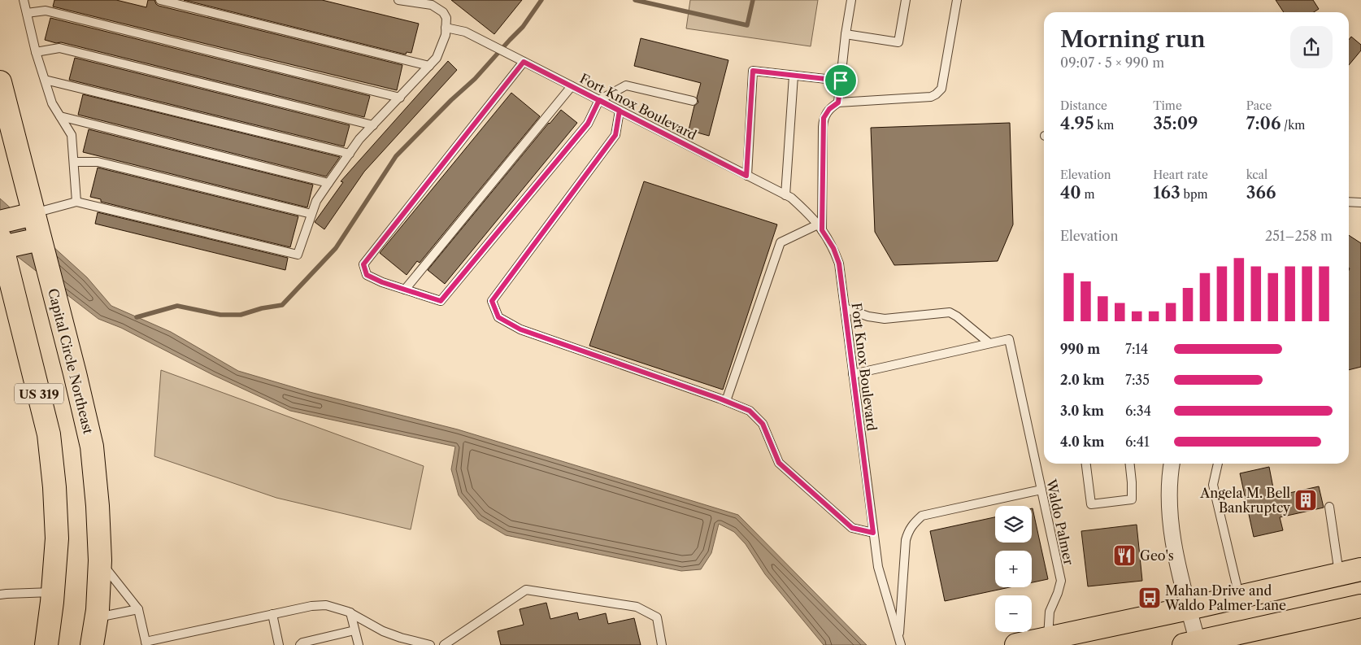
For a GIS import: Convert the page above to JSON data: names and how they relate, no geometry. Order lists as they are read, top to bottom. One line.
{"streets":{"main road":["Capital Circle Northeast","US 319"],"lane":["Fort Knox Boulevard","Waldo Palmer"]},"places":{"building":["Angela M. Bell Bankruptcy"],"restaurant":["Geo's"],"bus stop":["Mahan Drive and Waldo Palmer Lane"]},"page":{"heading":["Morning run","09:07 · 5 × 990 m"],"stats":[["Distance","4.95 km"],["Time","35:09"],["Pace","7:06 /km"],["Elevation","40 m"],["Heart rate","163 bpm"],["kcal","366"]],"chart":["Elevation","251–258 m"],"list":[{"name":"990 m","note":"7:14"},{"name":"2.0 km","note":"7:35"},{"name":"3.0 km","note":"6:34"},{"name":"4.0 km","note":"6:41"}],"map_buttons":["+","−"]}}
